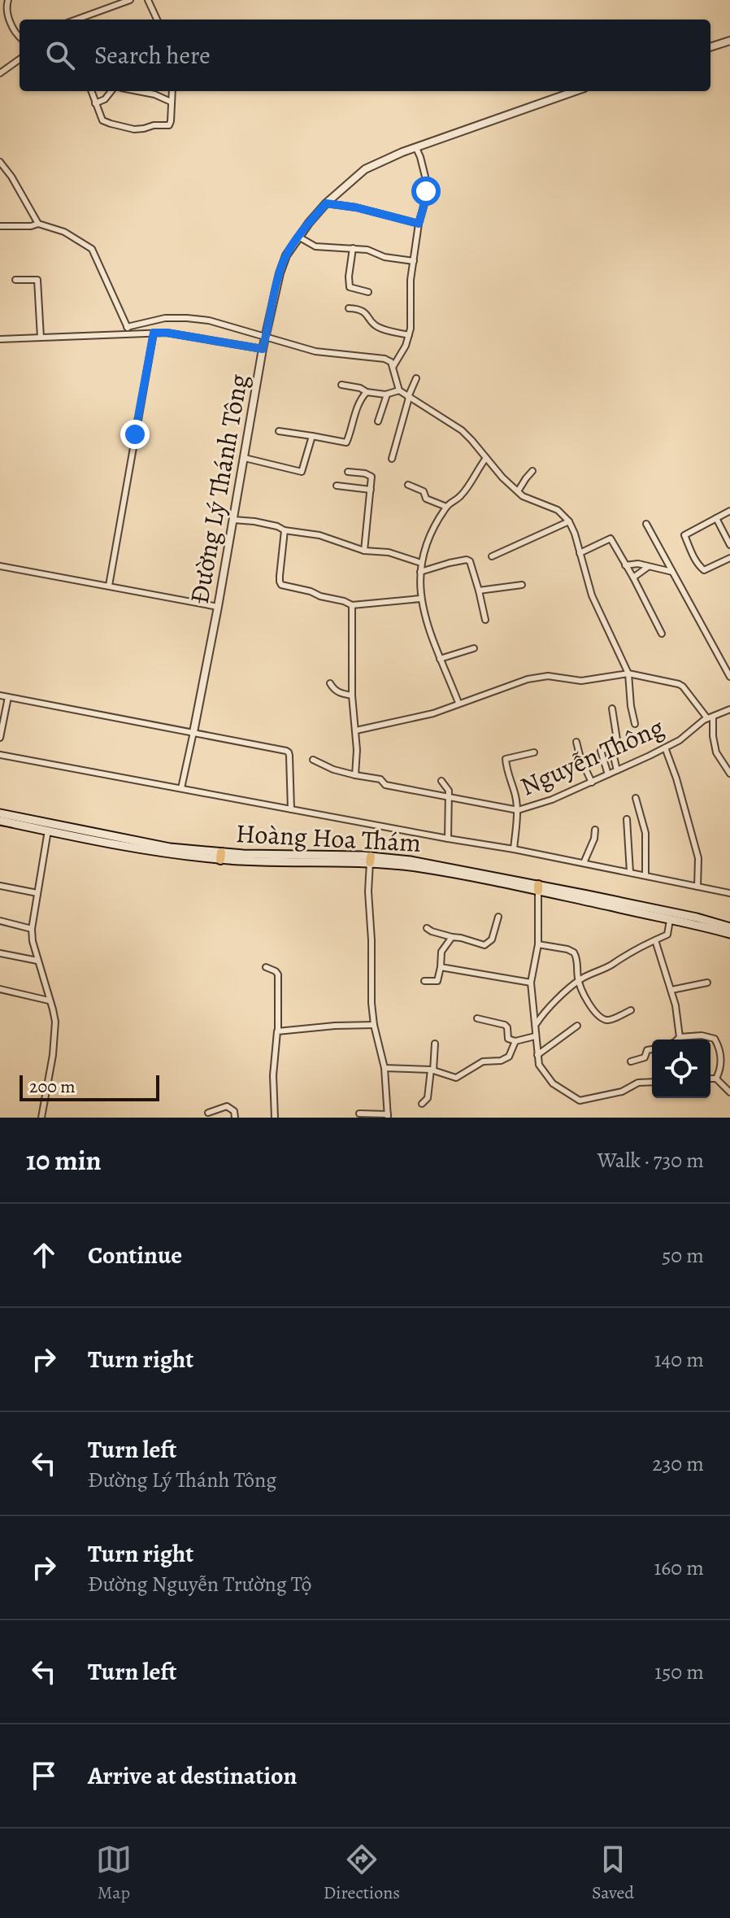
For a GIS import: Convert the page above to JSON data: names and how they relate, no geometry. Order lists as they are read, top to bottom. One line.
{"streets":{"main road":["Hoàng Hoa Thám"],"street":["Đường Lý Thánh Tông","Nguyễn Thông"]},"scale_bar":"200 m","page":{"search":"Search here","scale":"200 m","heading":["10 min","Walk · 730 m"],"list":[["Continue","50 m"],["Turn right","140 m"],["Turn left","Đường Lý Thánh Tông","230 m"],["Turn right","Đường Nguyễn Trường Tộ","160 m"],["Turn left","150 m"],"Arrive at destination"],"nav":["Map","Directions","Saved"]}}
